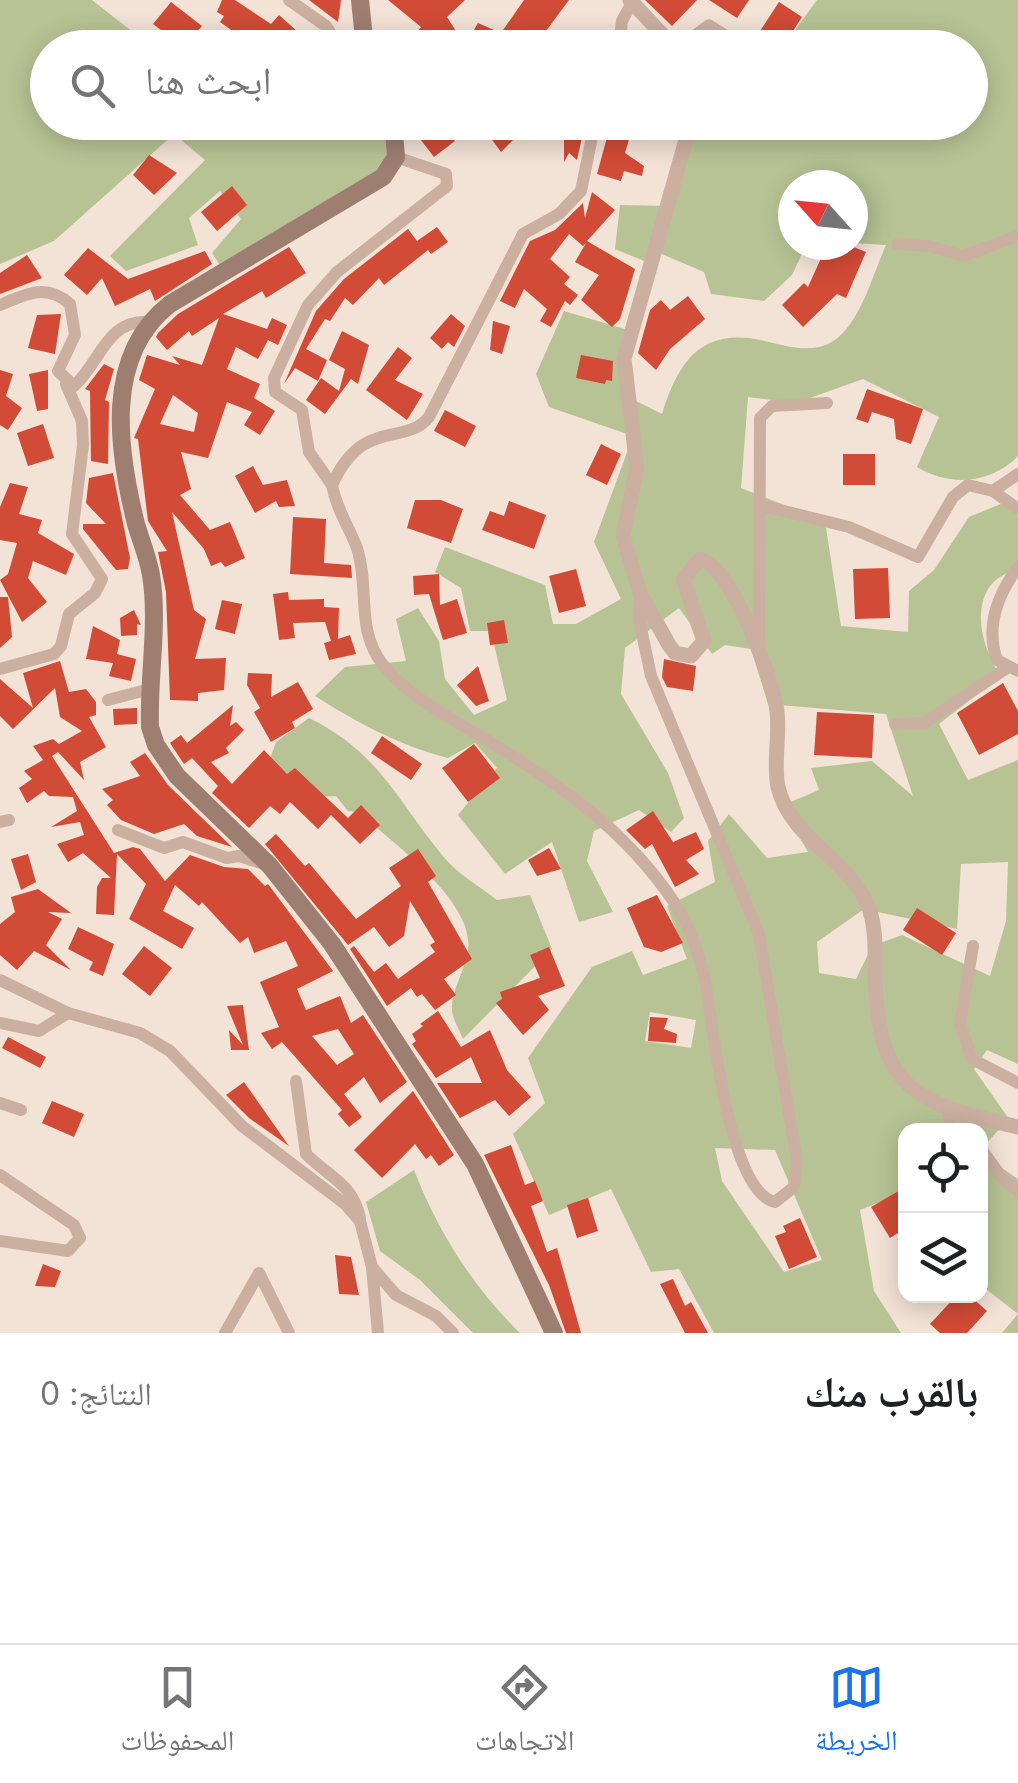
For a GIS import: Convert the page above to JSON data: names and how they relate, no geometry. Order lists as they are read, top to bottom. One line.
{"north":"top left","page":{"search":"ابحث هنا","heading":["بالقرب منك","النتائج: 0"],"nav":["الخريطة","الاتجاهات","المحفوظات"]}}
